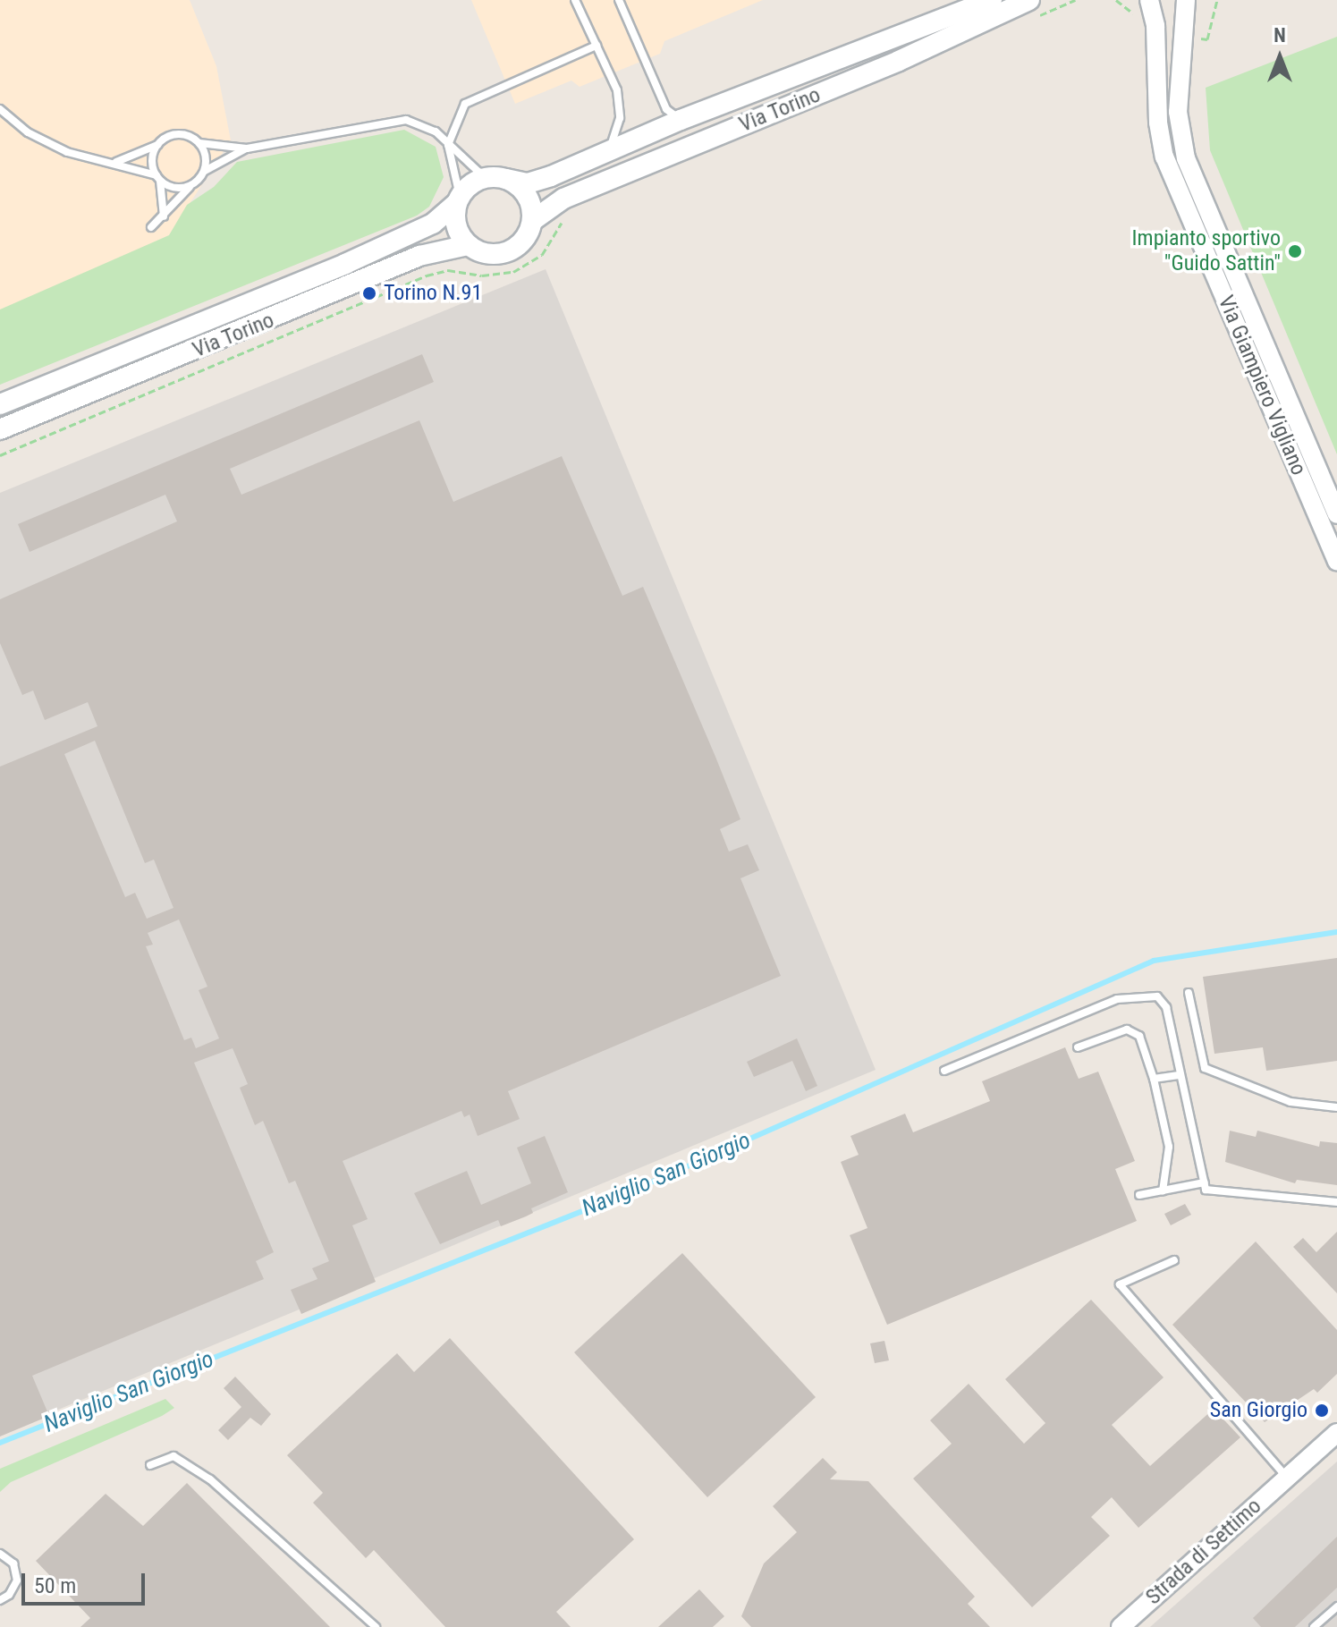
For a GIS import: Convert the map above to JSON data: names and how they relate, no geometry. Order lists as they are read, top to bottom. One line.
{"streets":{"main road":["Via Torino"],"street":["Via Giampiero Vigliano","Strada di Settimo"]},"water":["Naviglio San Giorgio"],"places":["Impianto sportivo \"Guido Sattin\"","Torino N.91","San Giorgio"],"scale_bar":"50 m","north":"top"}
